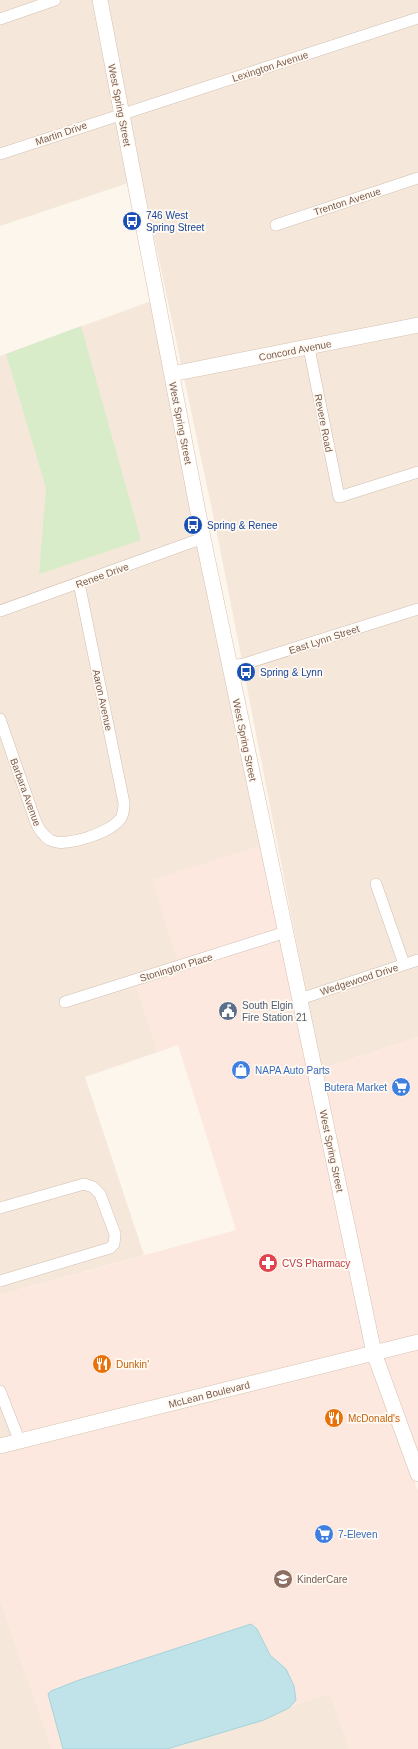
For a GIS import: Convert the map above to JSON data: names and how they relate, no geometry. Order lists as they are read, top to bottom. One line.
{"streets":{"main road":["West Spring Street","Concord Avenue","McLean Boulevard"],"street":["Lexington Avenue","Martin Drive","Trenton Avenue","Revere Road","Renee Drive","East Lynn Street","Aaron Avenue","Barbara Avenue","Stonington Place","Wedgewood Drive"]},"crossings":[["Lexington Avenue","West Spring Street"],["Lexington Avenue","Martin Drive"],["West Spring Street","Martin Drive"],["West Spring Street","Concord Avenue"],["West Spring Street","Renee Drive"],["West Spring Street","East Lynn Street"],["West Spring Street","Stonington Place"],["West Spring Street","Wedgewood Drive"],["West Spring Street","McLean Boulevard"],["Concord Avenue","Revere Road"],["Renee Drive","Aaron Avenue"],["Aaron Avenue","Barbara Avenue"]],"places":{"bus stop":["746 West Spring Street","Spring & Renee","Spring & Lynn"],"public building":["South Elgin Fire Station 21"],"shop":["NAPA Auto Parts"],"supermarket":["Butera Market","7-Eleven"],"pharmacy":["CVS Pharmacy"],"restaurant":["Dunkin'","McDonald's"],"school or university":["KinderCare"]}}
